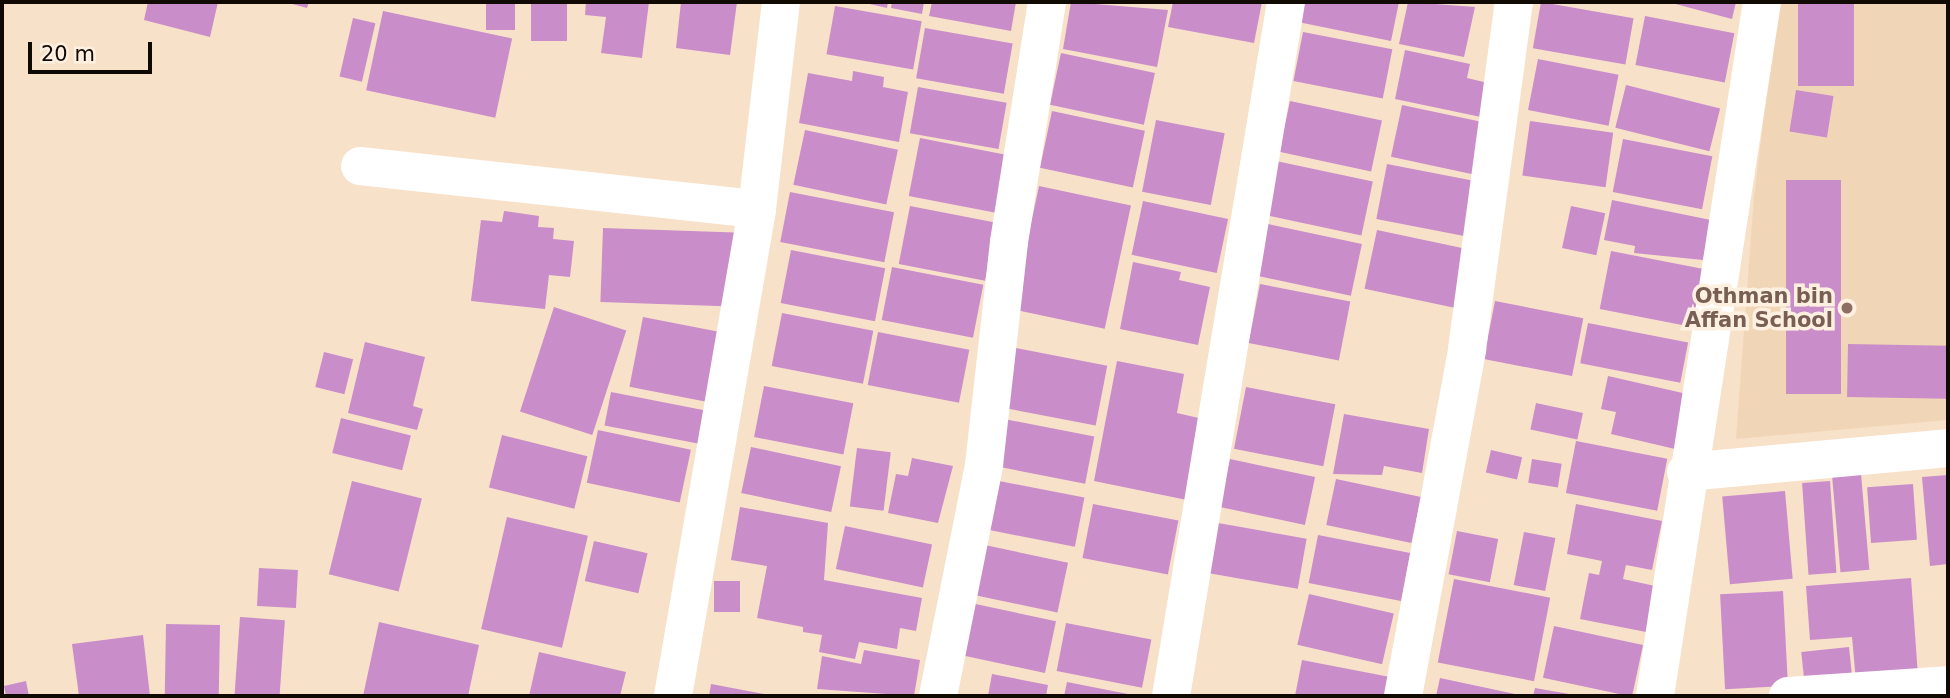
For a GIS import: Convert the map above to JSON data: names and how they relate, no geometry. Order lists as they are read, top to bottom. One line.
{"places":["Othman bin Affan School"],"scale_bar":"20 m"}
